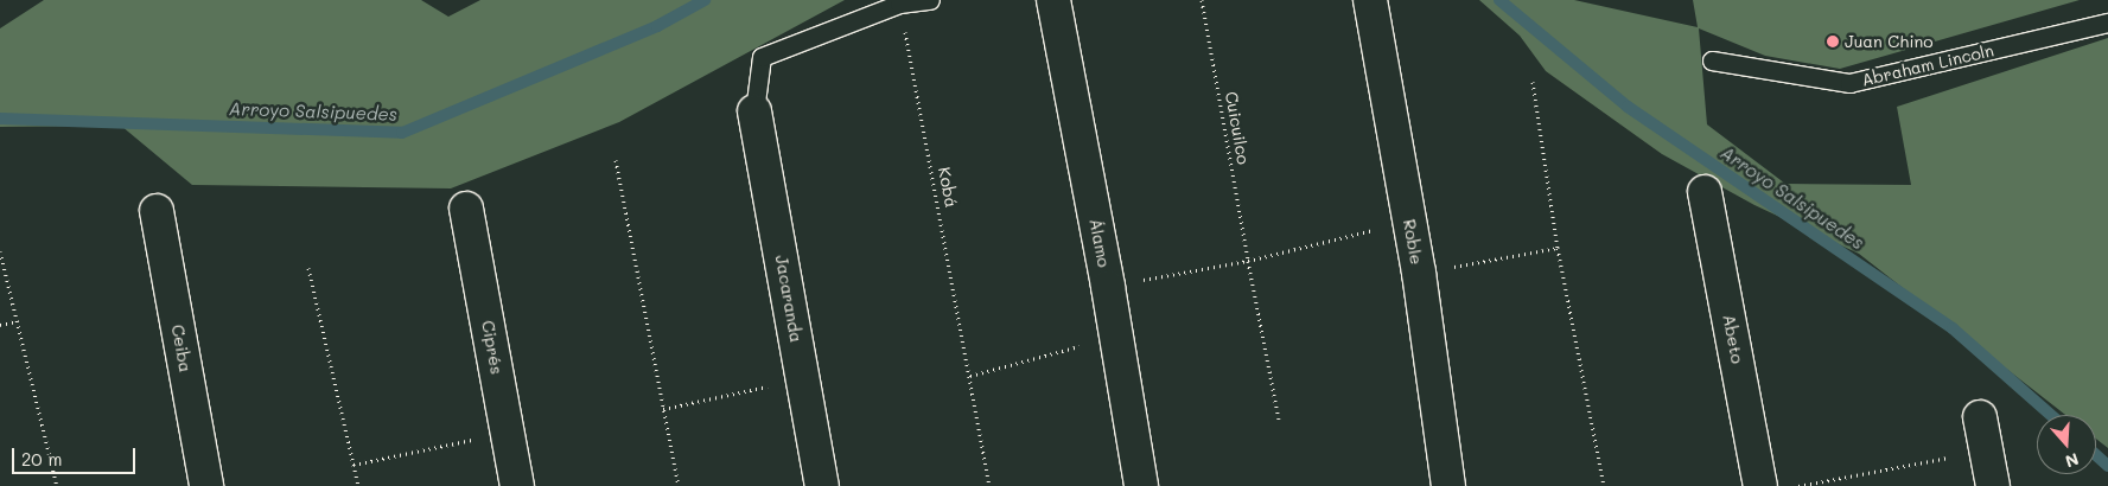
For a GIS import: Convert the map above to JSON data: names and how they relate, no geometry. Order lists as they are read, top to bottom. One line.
{"streets":{"street":["Roble","Álamo","Jacaranda","Abeto","Ciprés","Ceiba"],"lane":["Abraham Lincoln"],"path":["Cuicuilco","Kobá"]},"water":["Arroyo Salsipuedes"],"places":["Juan Chino"],"scale_bar":"20 m","north":"bottom"}
